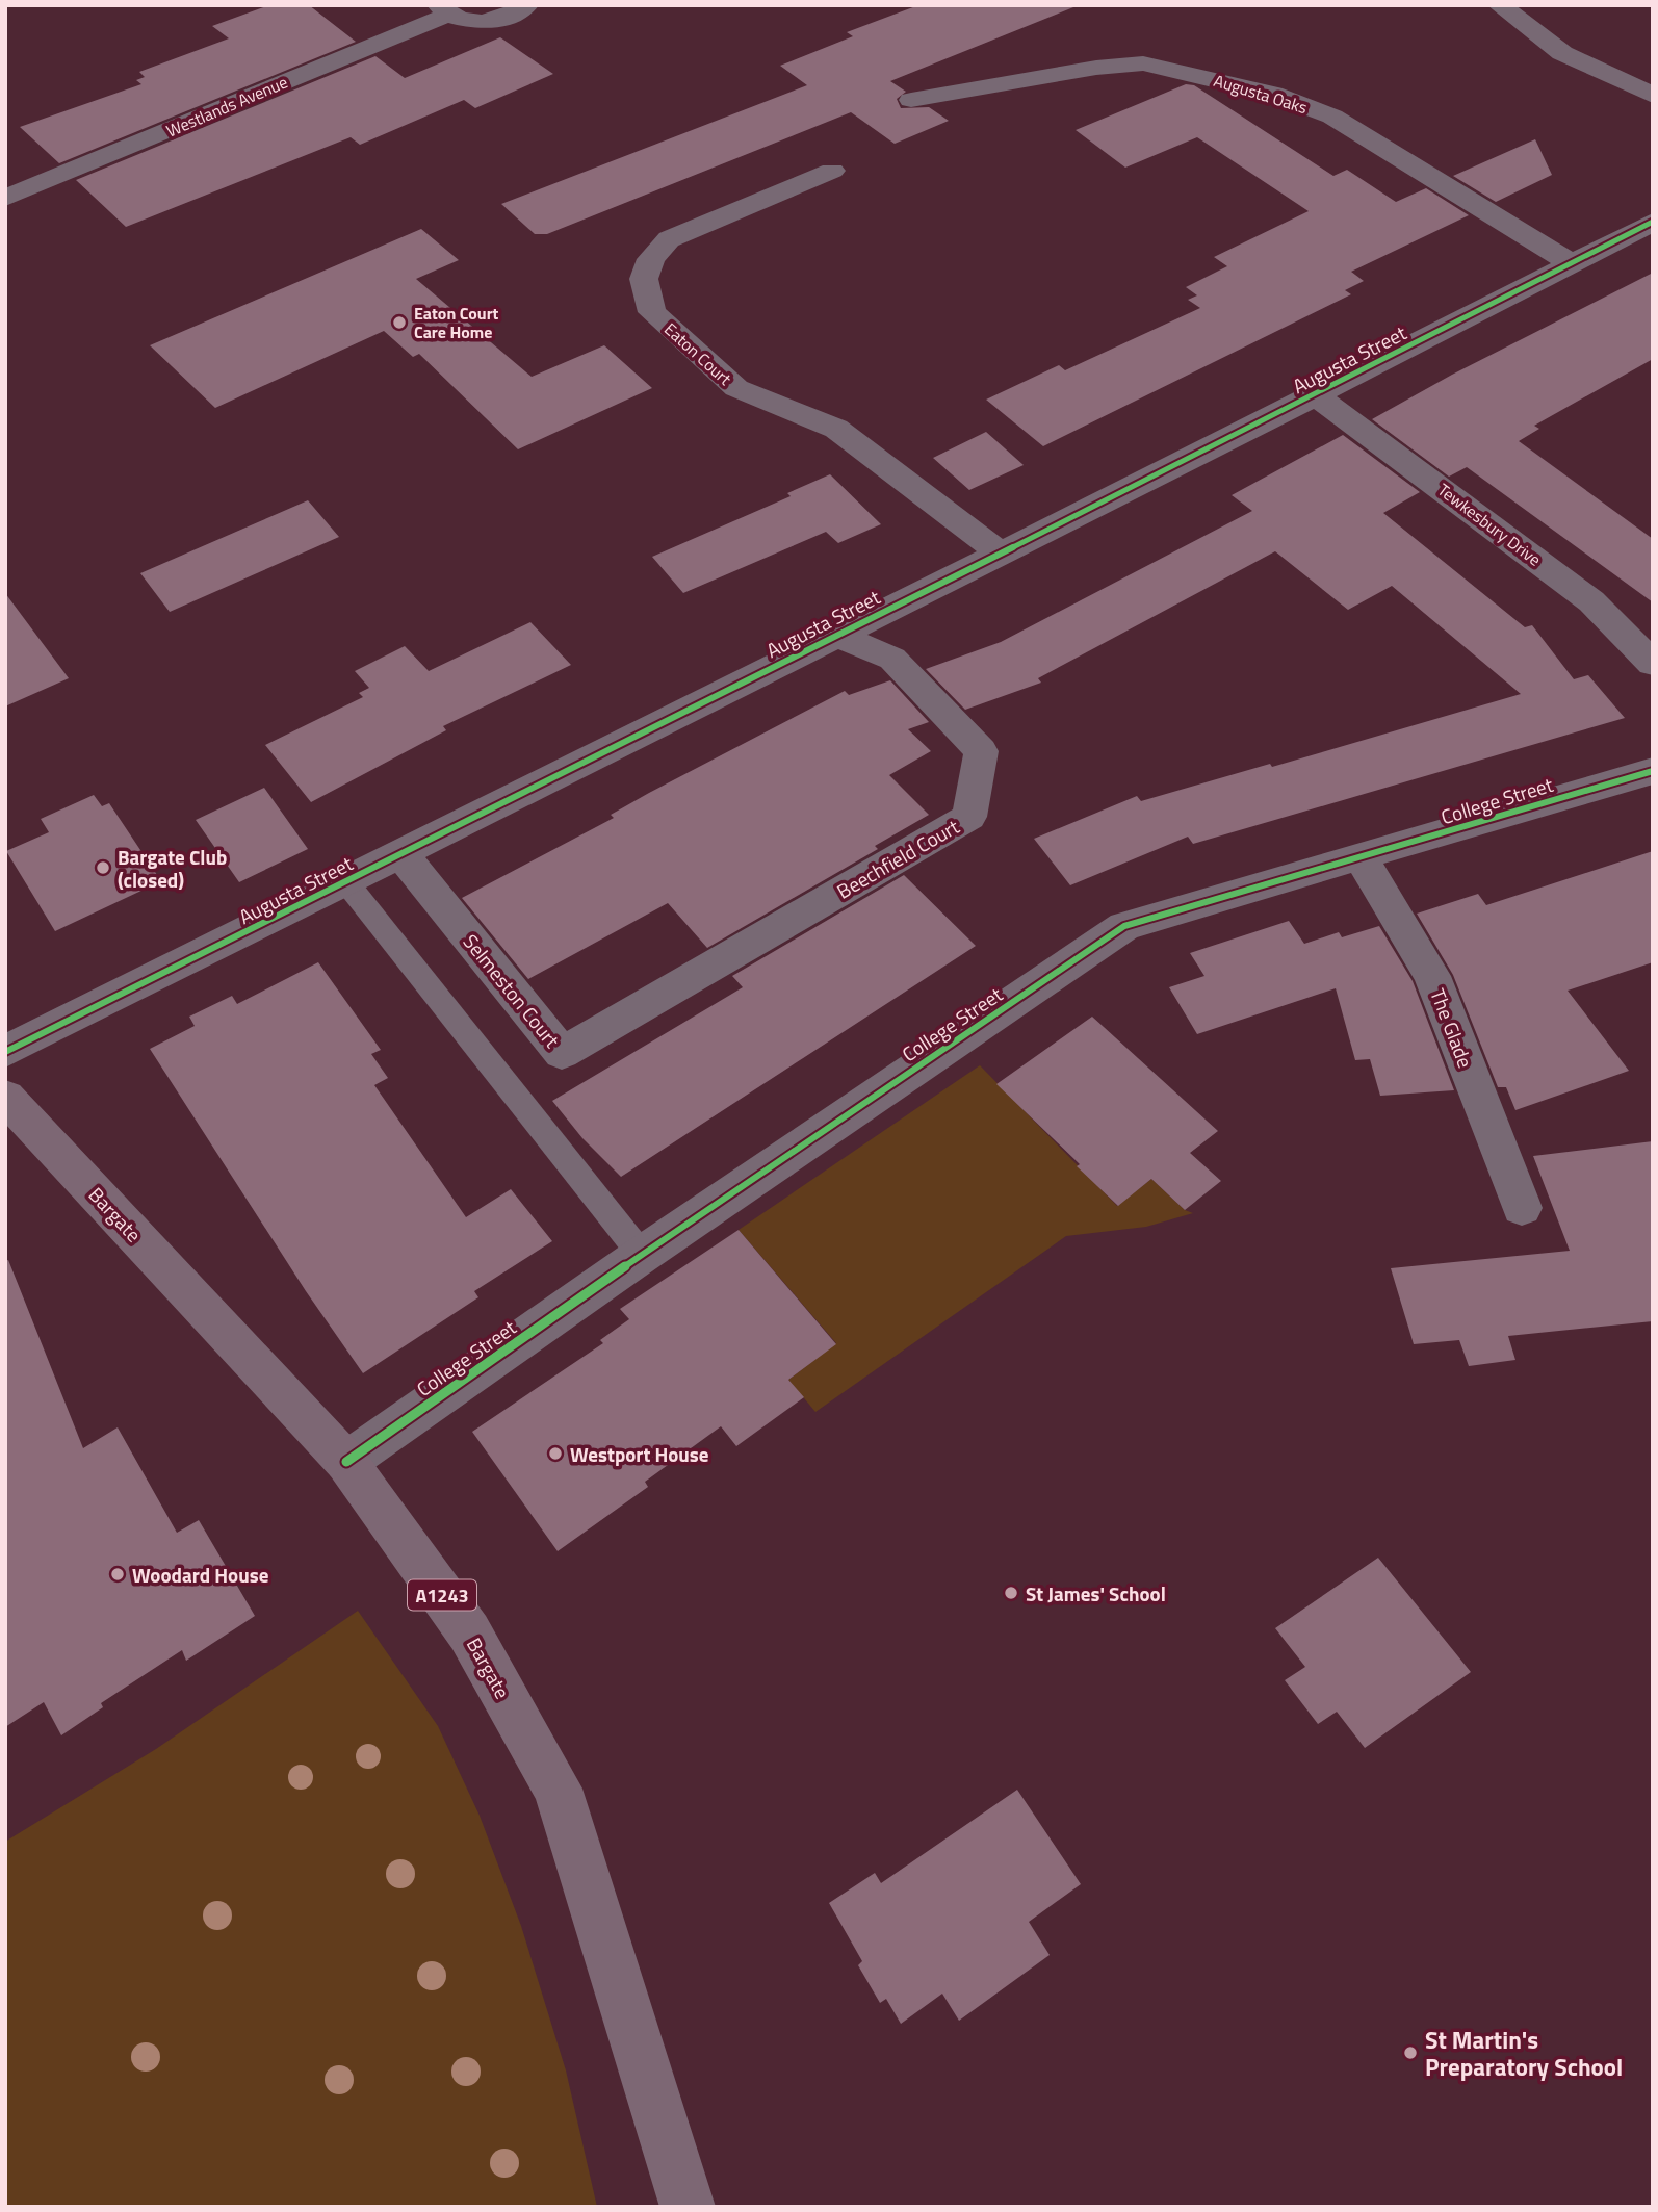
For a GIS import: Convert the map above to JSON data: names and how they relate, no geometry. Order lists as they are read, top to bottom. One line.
{"streets":{"main road":["Bargate","A1243"],"street":["Augusta Oaks","Westlands Avenue","Eaton Court","Augusta Street","Tewkesbury Drive","College Street","Beechfield Court","Selmeston Court","The Glade"]},"crossings":[["Augusta Oaks","Augusta Street"],["Eaton Court","Augusta Street"],["Augusta Street","Tewkesbury Drive"],["Augusta Street","Beechfield Court"],["Augusta Street","Selmeston Court"],["College Street","The Glade"],["College Street","Bargate"],["Beechfield Court","Selmeston Court"]],"places":["Eaton Court Care Home","Bargate Club (closed)","Westport House","Woodard House","St James' School","St Martin's Preparatory School"]}
